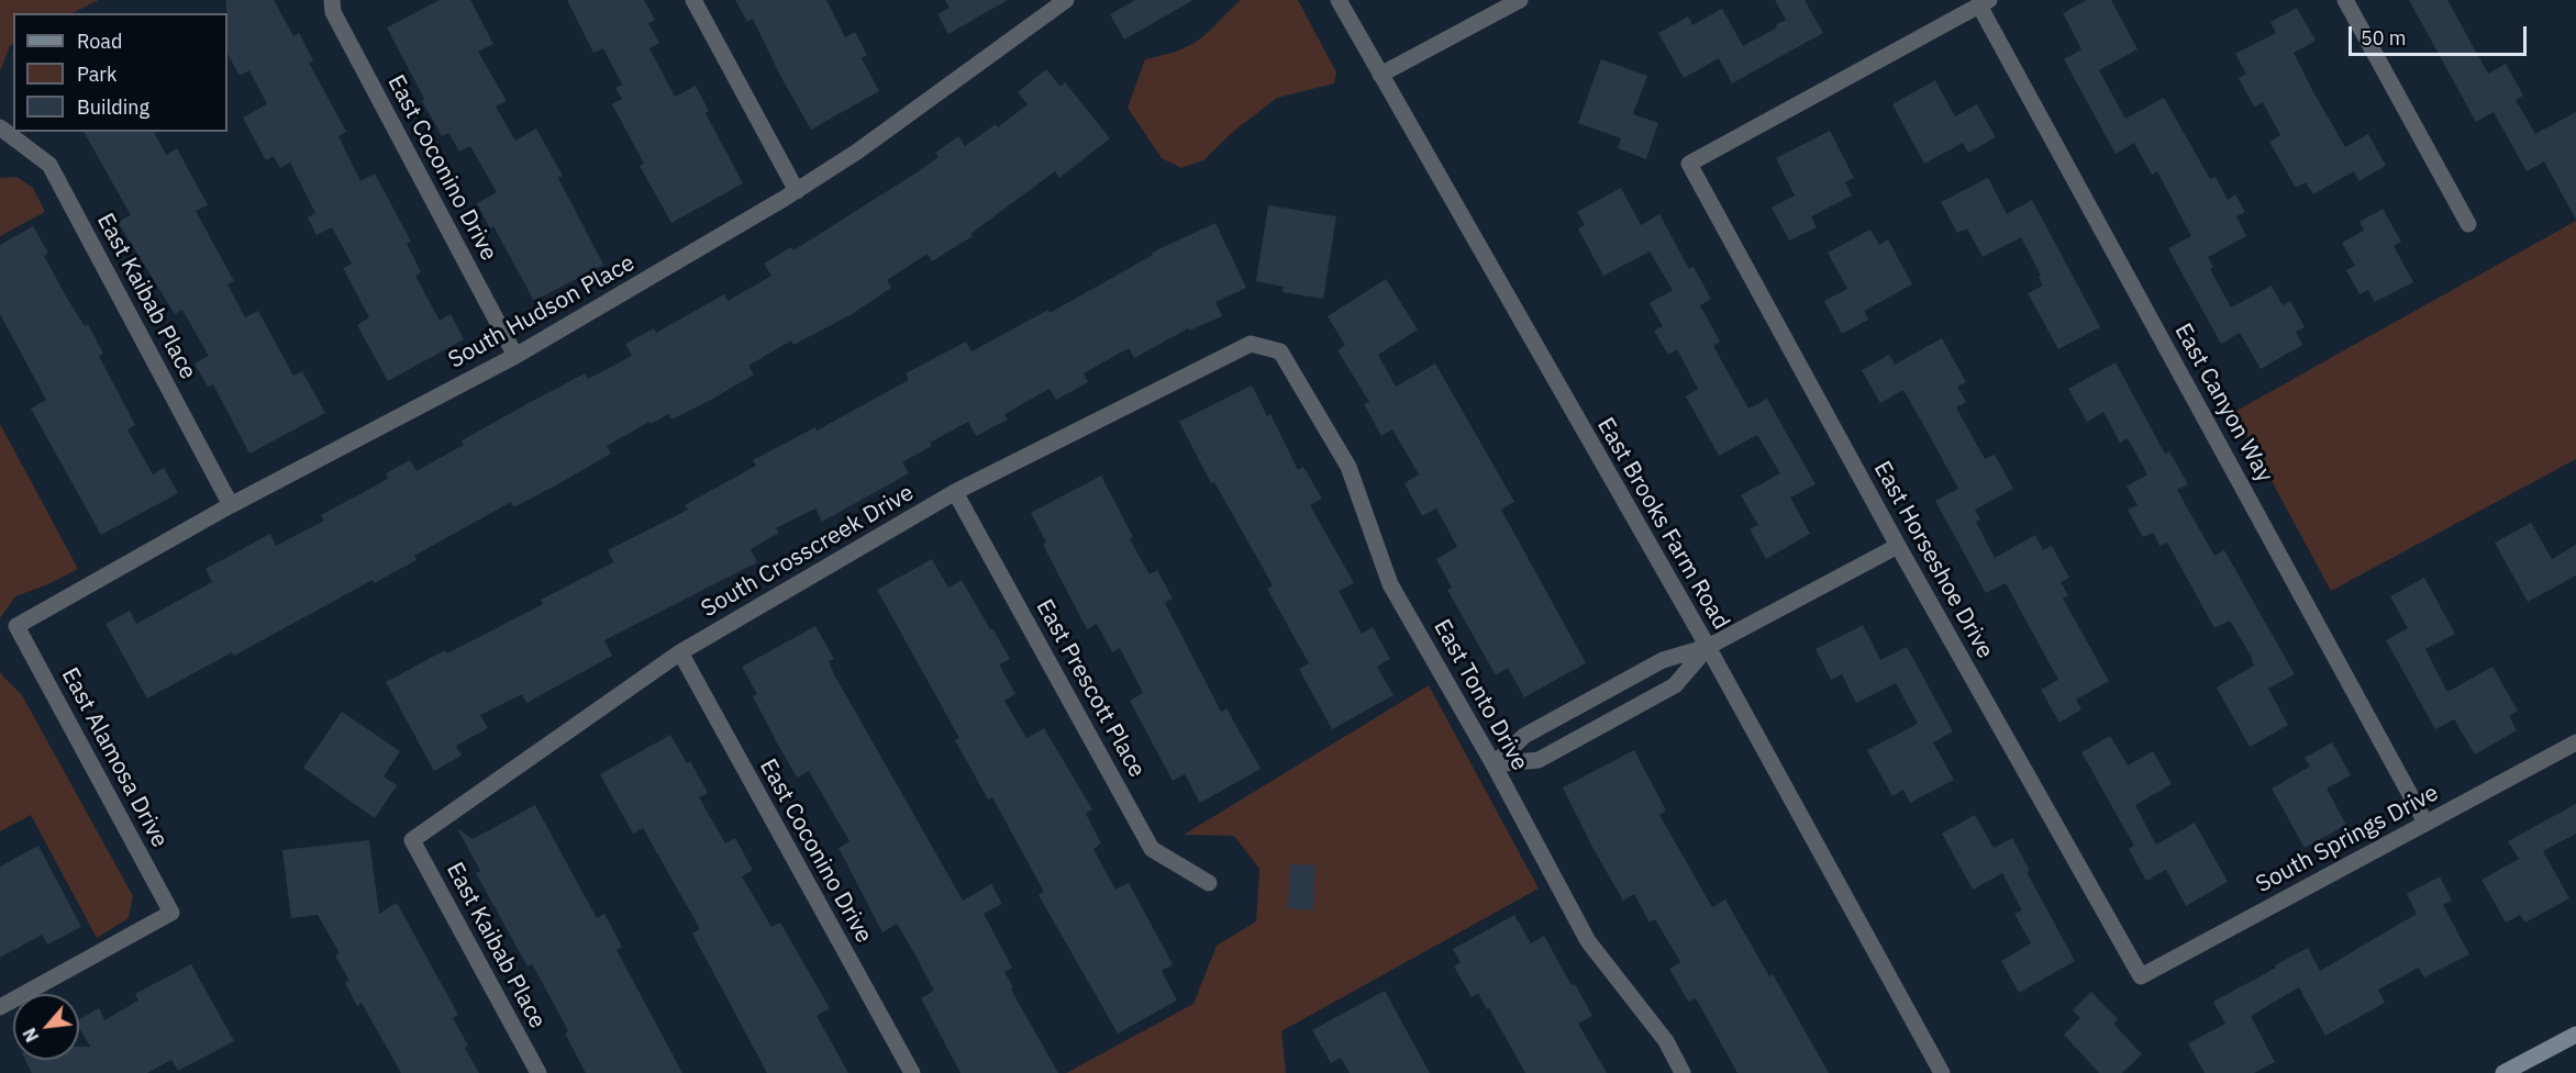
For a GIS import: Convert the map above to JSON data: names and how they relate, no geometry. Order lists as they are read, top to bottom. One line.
{"streets":{"street":["East Coconino Drive","East Kaibab Place","South Hudson Place","East Canyon Way","East Brooks Farm Road","South Crosscreek Drive","East Horseshoe Drive","East Prescott Place","East Tonto Drive","East Alamosa Drive","South Springs Drive"]},"crossings":[["East Coconino Drive","South Hudson Place"],["East Coconino Drive","South Crosscreek Drive"],["East Kaibab Place","South Hudson Place"],["East Kaibab Place","South Crosscreek Drive"],["South Hudson Place","East Alamosa Drive"],["East Canyon Way","East Horseshoe Drive"],["East Canyon Way","South Springs Drive"],["South Crosscreek Drive","East Prescott Place"],["South Crosscreek Drive","East Tonto Drive"],["East Horseshoe Drive","South Springs Drive"]],"legend":["Road","Park","Building"],"scale_bar":"50 m","north":"bottom left"}
